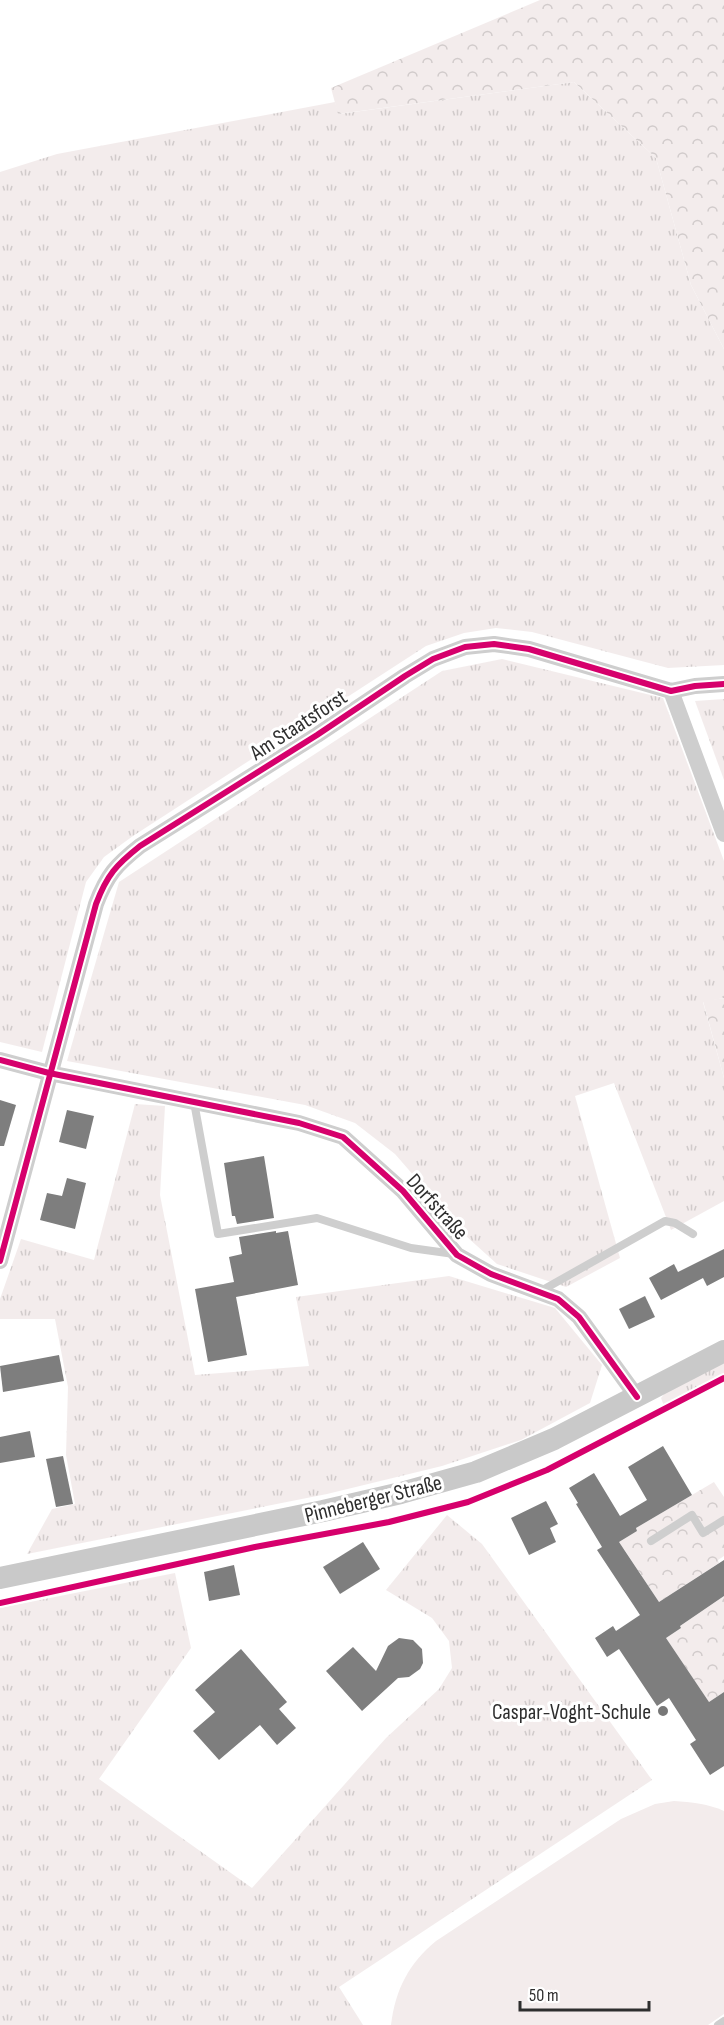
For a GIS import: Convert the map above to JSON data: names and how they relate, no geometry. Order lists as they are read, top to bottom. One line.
{"streets":{"main road":["Pinneberger Straße"],"street":["Am Staatsforst","Dorfstraße"]},"crossings":[["Am Staatsforst","Dorfstraße"],["Dorfstraße","Pinneberger Straße"]],"places":["Caspar-Voght-Schule"],"scale_bar":"50 m"}
